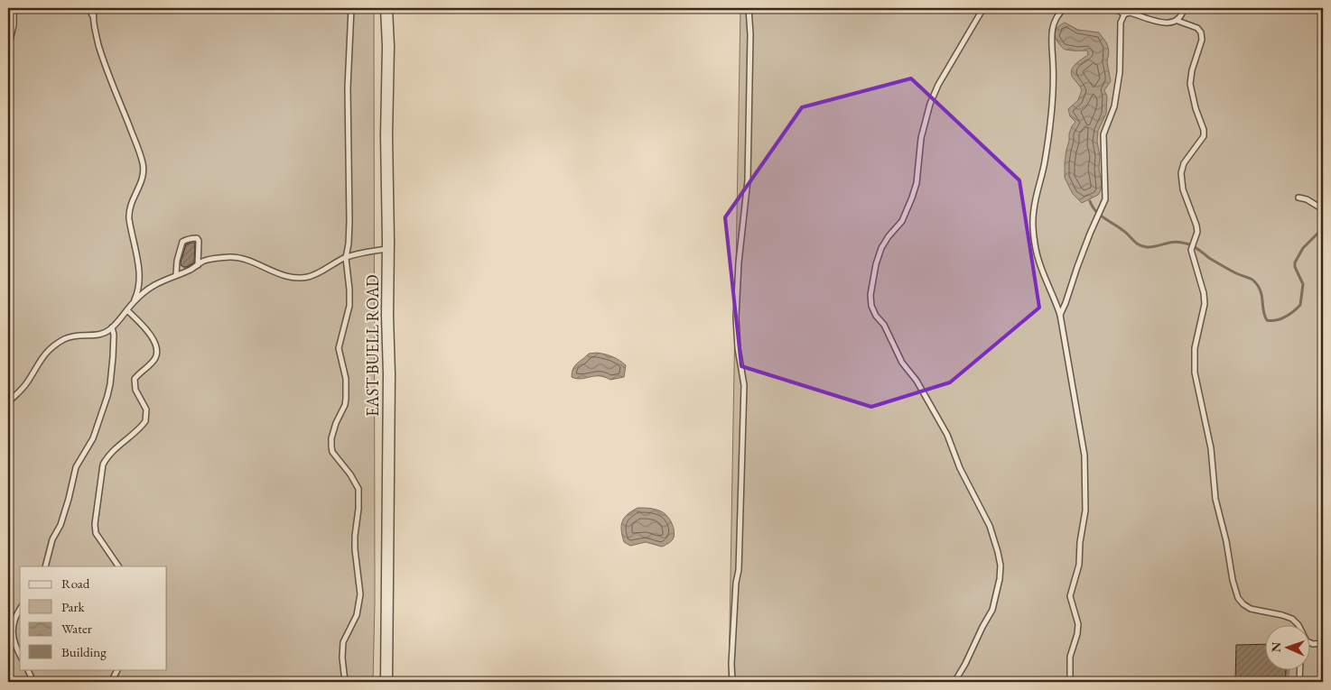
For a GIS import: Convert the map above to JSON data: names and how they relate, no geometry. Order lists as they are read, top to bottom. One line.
{"streets":{"street":["EAST BUELL ROAD"]},"legend":["Road","Park","Water","Building"],"north":"left"}
